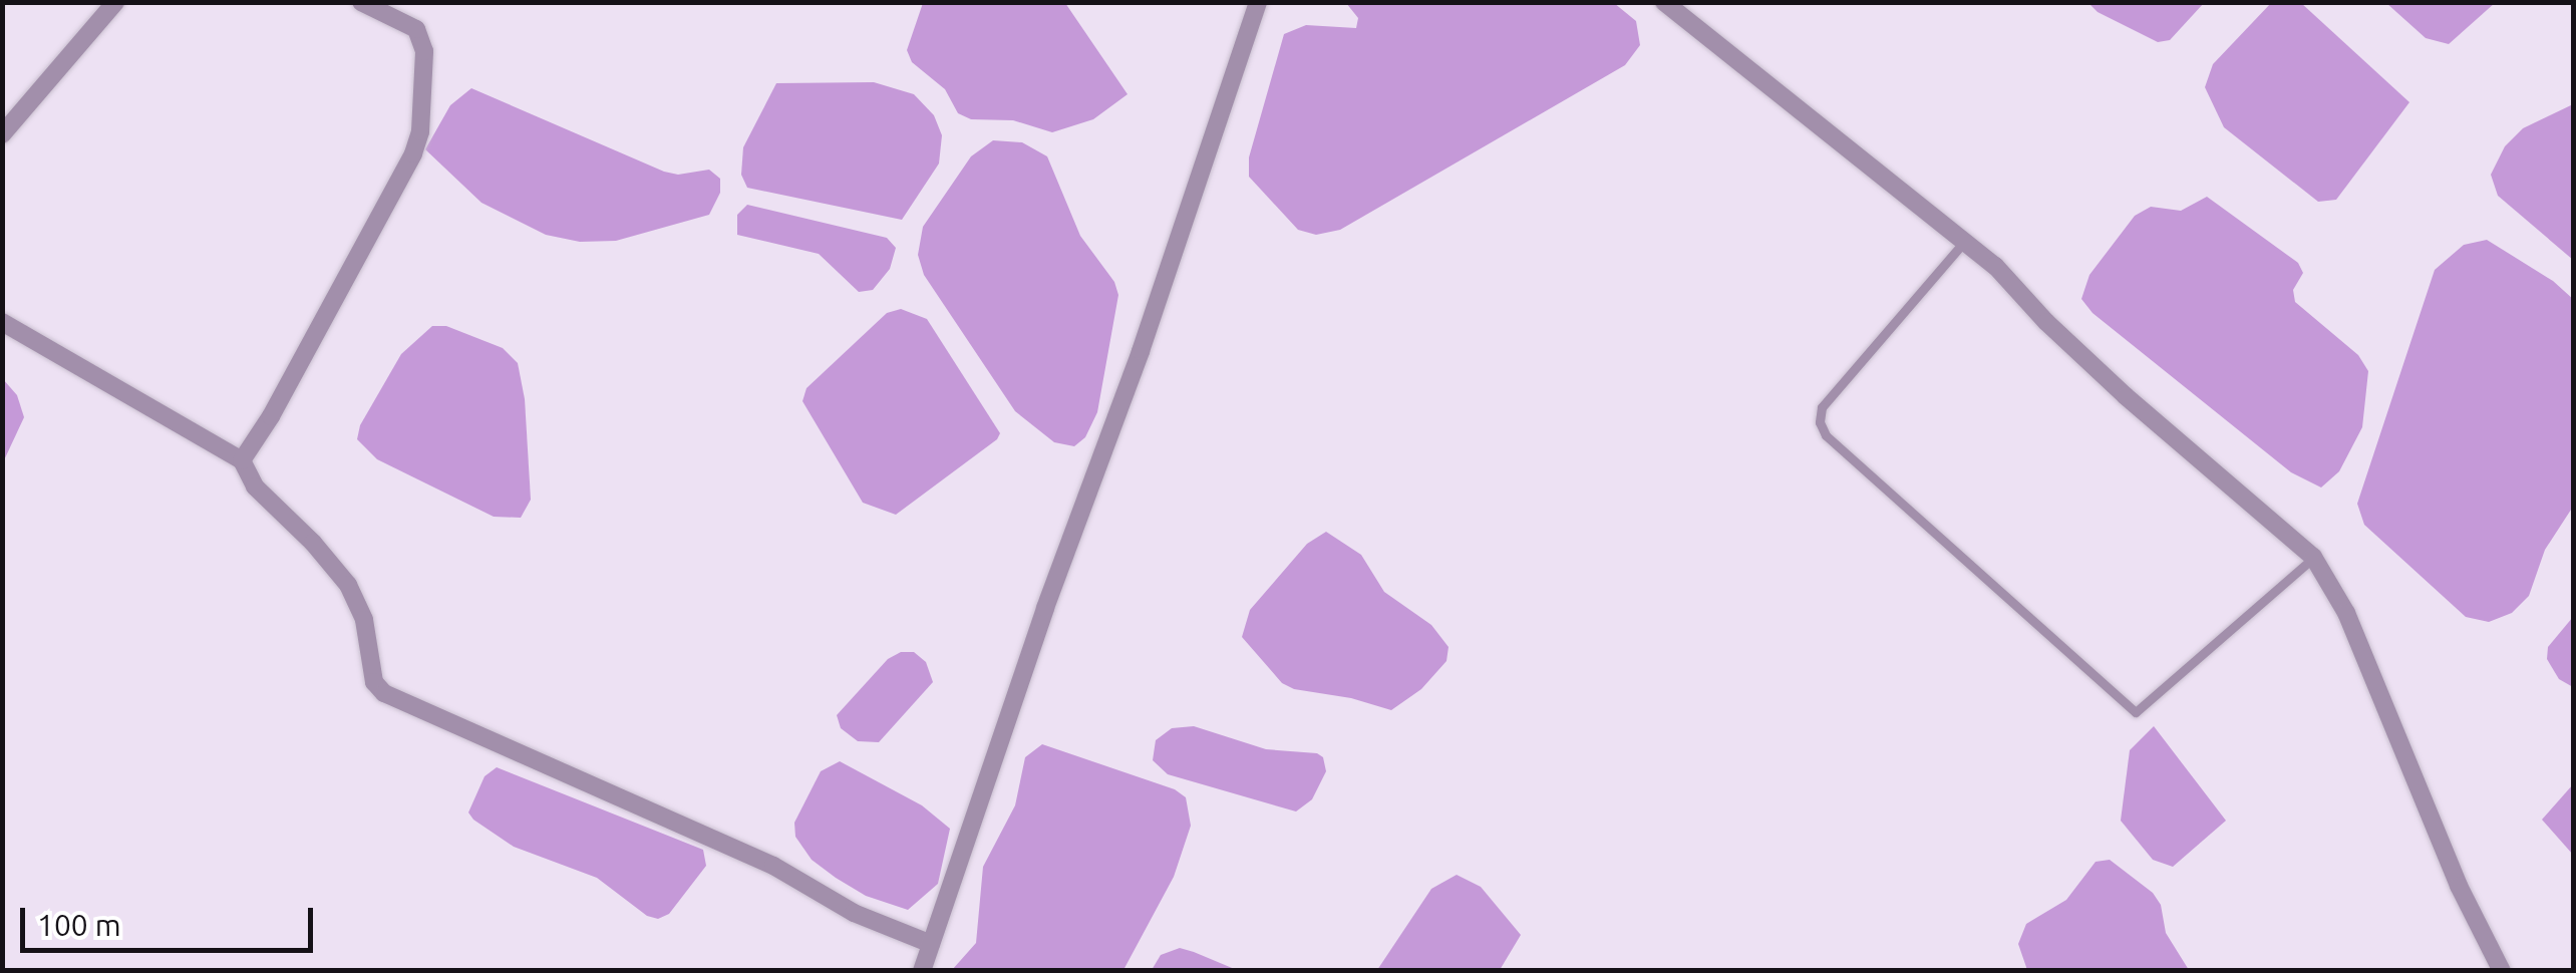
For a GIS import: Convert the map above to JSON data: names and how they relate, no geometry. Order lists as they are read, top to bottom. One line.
{"scale_bar":"100 m"}
